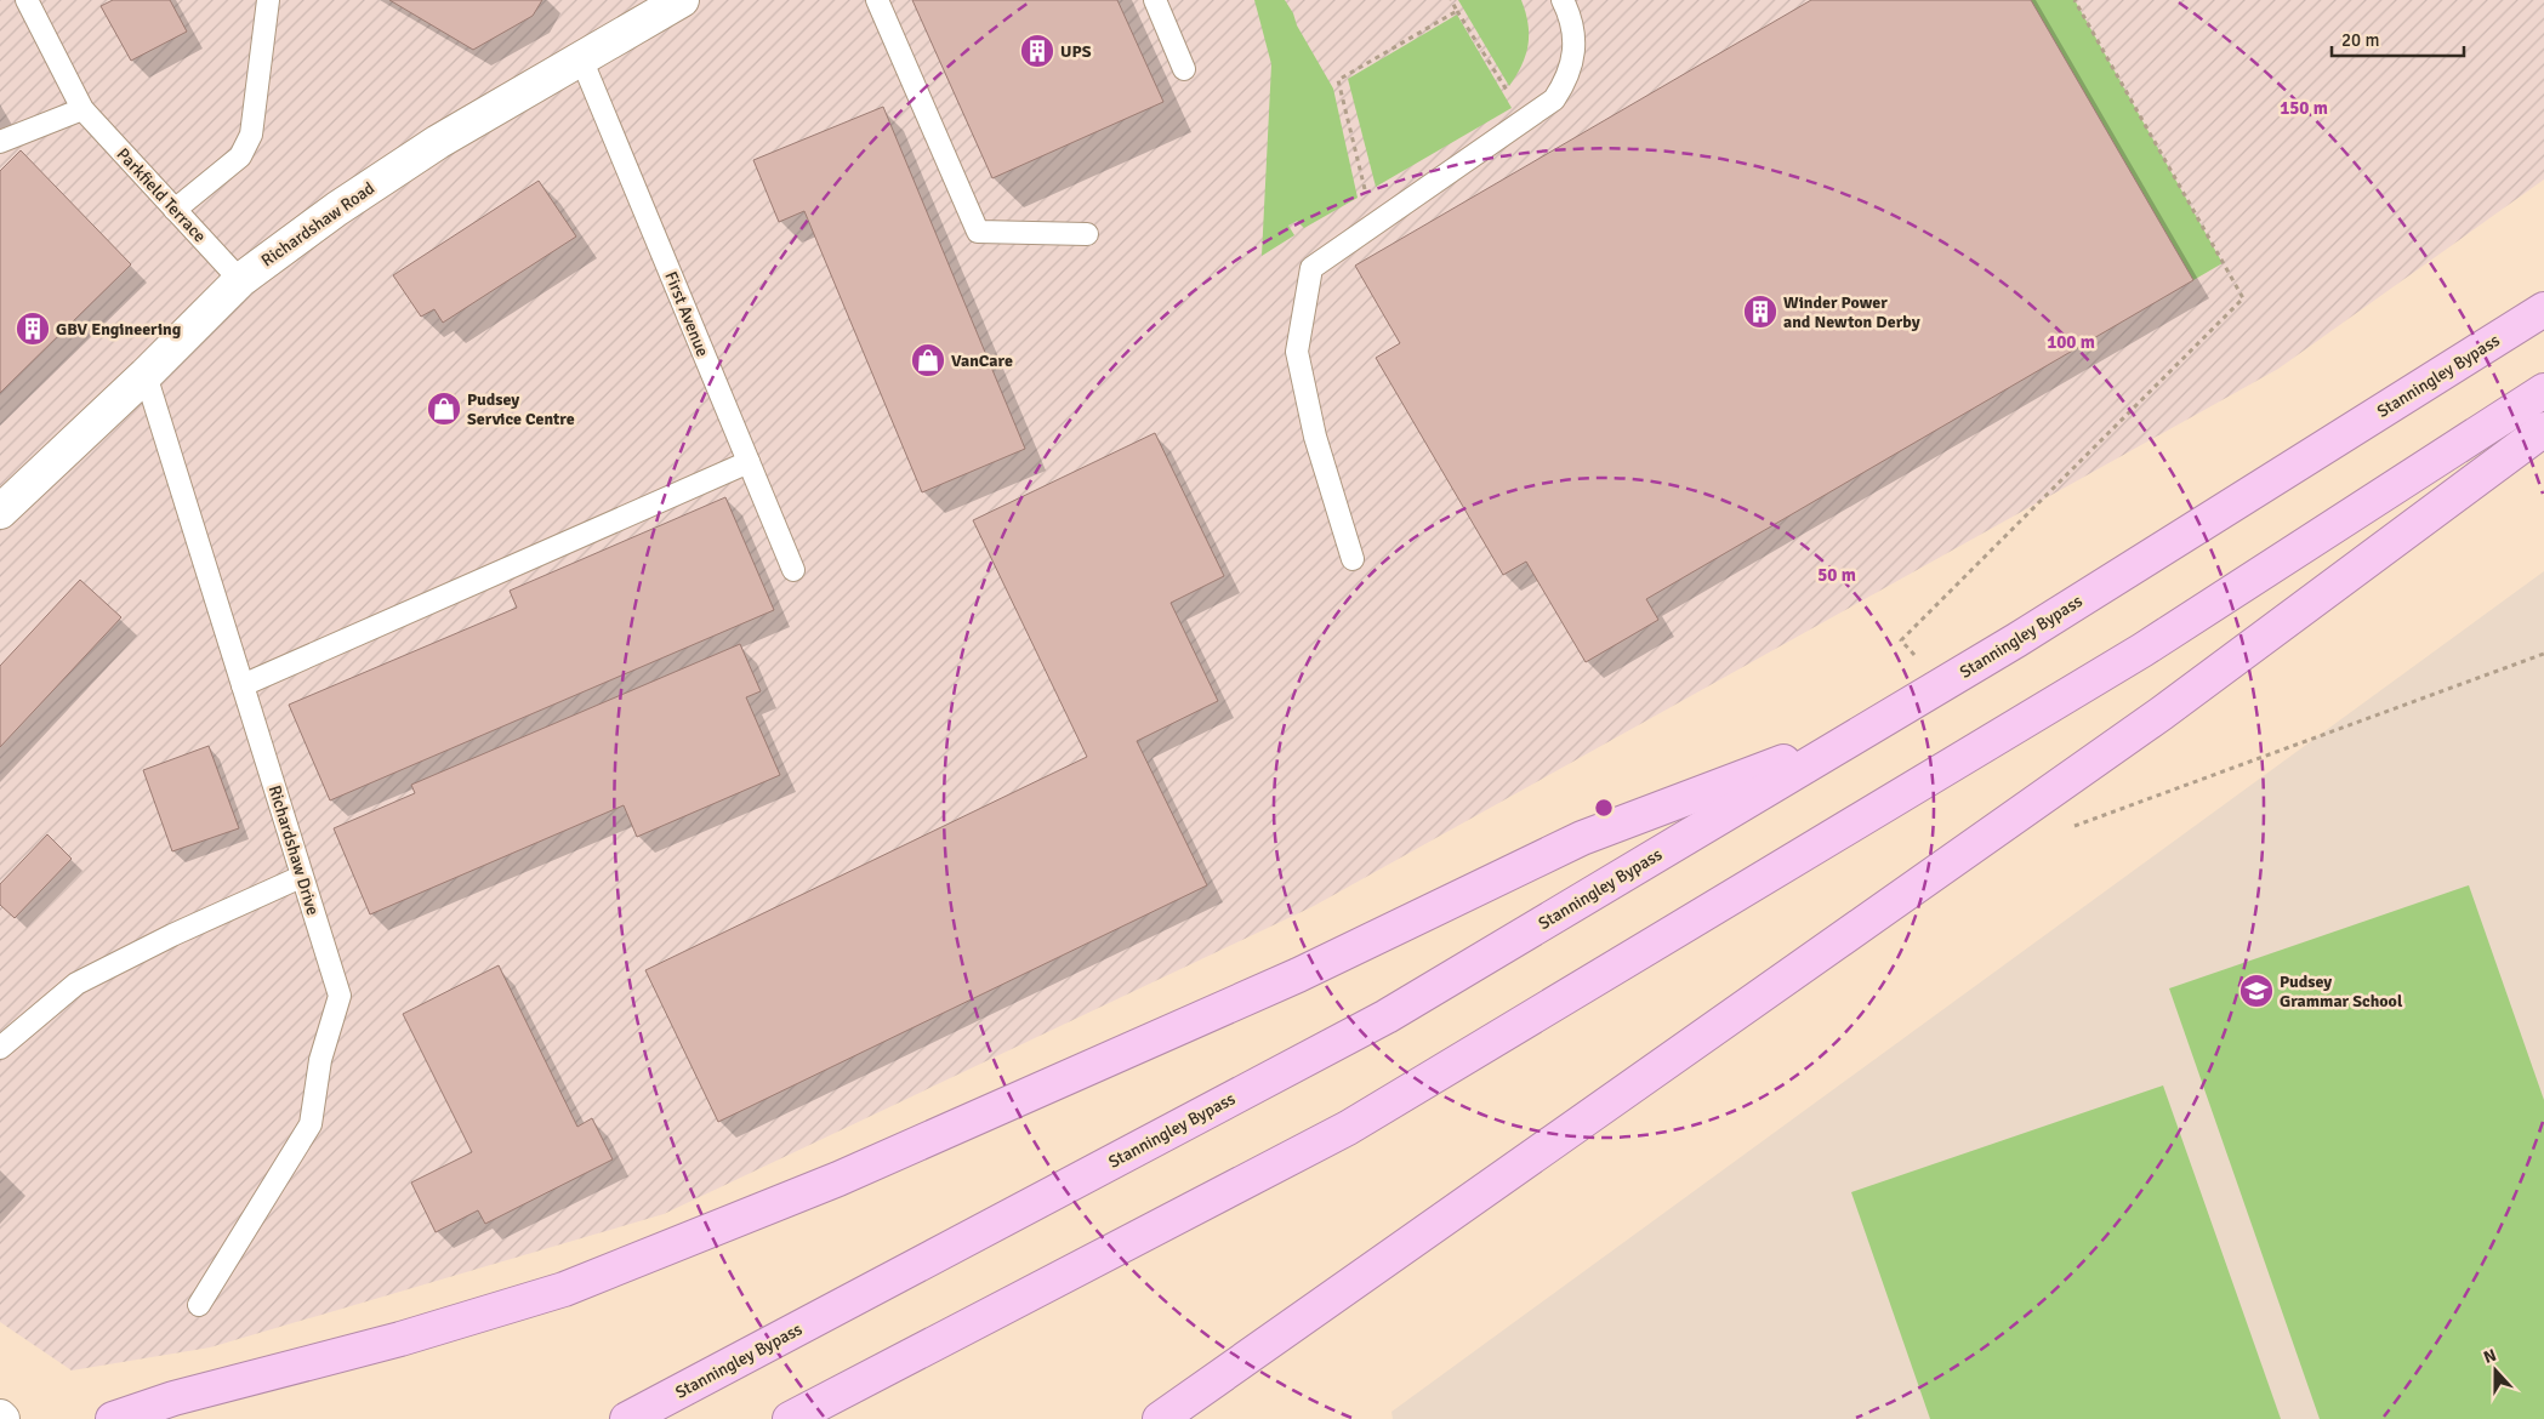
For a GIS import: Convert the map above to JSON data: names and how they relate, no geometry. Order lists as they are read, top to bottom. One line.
{"streets":{"highway":["Stanningley Bypass"],"street":["Richardshaw Road"],"lane":["Parkfield Terrace","First Avenue","Richardshaw Drive"]},"crossings":[["Parkfield Terrace","Richardshaw Road"],["Richardshaw Road","First Avenue"],["Richardshaw Road","Richardshaw Drive"]],"places":{"building":["UPS","Winder Power and Newton Derby","GBV Engineering"],"shop":["VanCare","Pudsey Service Centre"],"school or university":["Pudsey Grammar School"]},"scale_bar":"20 m","north":"top","rings":["150 m","100 m","50 m"]}
